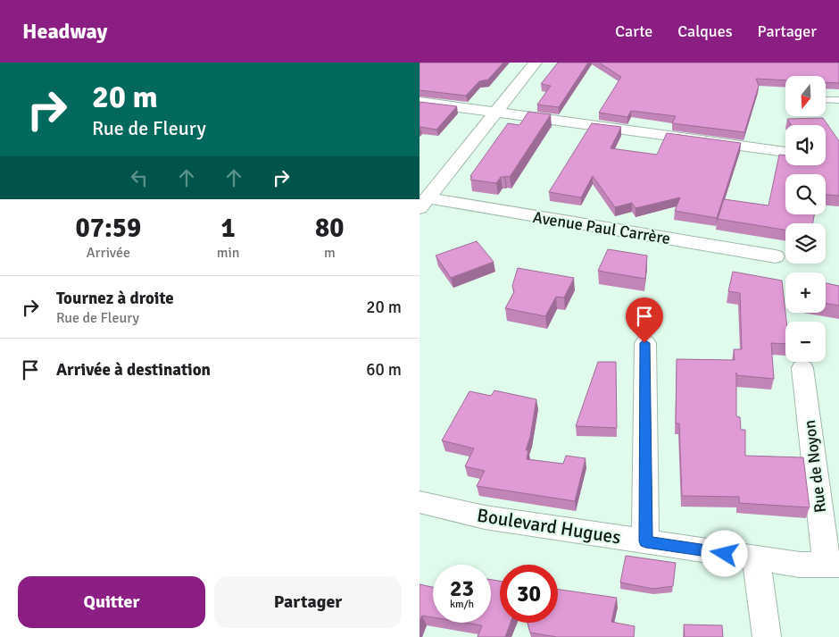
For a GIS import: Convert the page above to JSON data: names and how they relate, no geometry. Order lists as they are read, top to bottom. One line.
{"streets":{"street":["Avenue Paul Carrère","Rue de Noyon","Boulevard Hugues"]},"crossings":[["Rue de Noyon","Boulevard Hugues"]],"north":"bottom","page":{"header":"Headway","nav":["Carte","Calques","Partager"],"turn":["20 m","Rue de Fleury"],"map_buttons":["+","−"],"eta":["07:59","Arrivée","1","min","80","m"],"list":[{"name":"Tournez à droite","note":"Rue de Fleury","value":"20 m"},{"name":"Arrivée à destination","value":"60 m"}],"speed":"23 km/h","limit":"30","buttons":["Quitter","Partager"]}}
